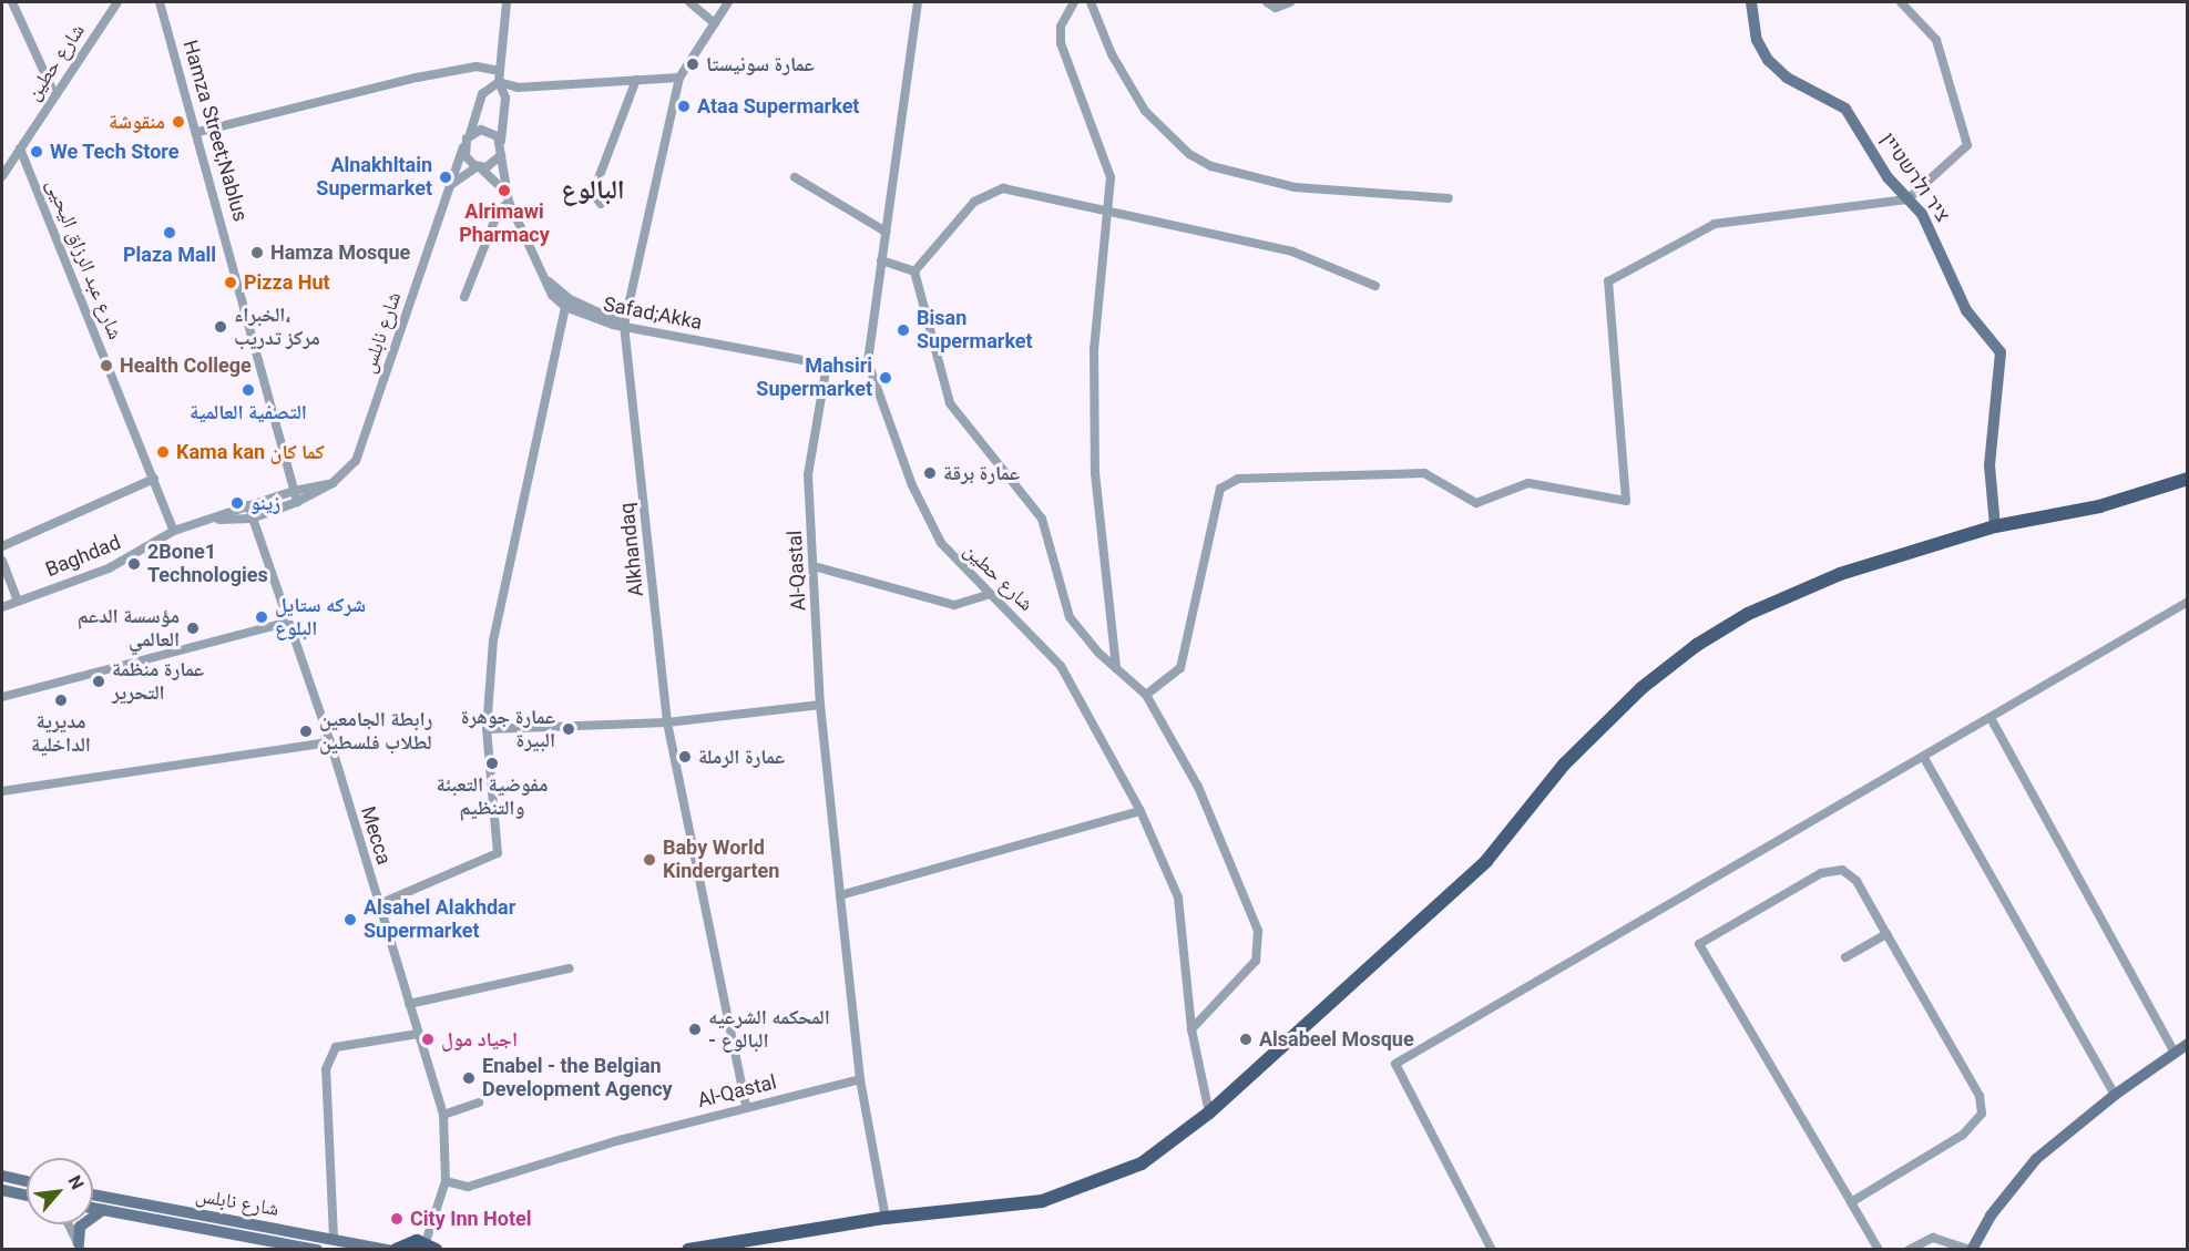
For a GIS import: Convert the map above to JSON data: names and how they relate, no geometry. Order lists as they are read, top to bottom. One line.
{"streets":{"main road":["ציר ולרשטיין","شارع نابلس"],"street":["شارع حطين","Hamza Street;Nablus","شارع عبد الرزاق اليحيى","Safad;Akka","Alkhandaq","Baghdad","Al-Qastal","Mecca"]},"crossings":[["شارع حطين","شارع عبد الرزاق اليحيى"],["شارع حطين","Safad;Akka"],["Hamza Street;Nablus","شارع نابلس"],["شارع عبد الرزاق اليحيى","Baghdad"],["Safad;Akka","Alkhandaq"],["Safad;Akka","Al-Qastal"],["شارع نابلس","Mecca"],["Alkhandaq","Al-Qastal"],["Al-Qastal","Mecca"]],"districts":["البالوع"],"places":["عمارة سونيستا","Ataa Supermarket","منقوشة","We Tech Store","Alnakhltain Supermarket","Alrimawi Pharmacy","Plaza Mall","Hamza Mosque","Pizza Hut","الخبراء، مركز تدريب","Bisan Supermarket","Health College","Mahsiri Supermarket","التصفية العالمية","Kama kan كما كان","عمارة برقة","زينو","2Bone1 Technologies","شركه ستايل البلوع","مؤسسة الدعم العالمي","عمارة منظمة التحرير","مديرية الداخلية","عمارة جوهرة البيرة","رابطة الجامعين لطلاب فلسطين","عمارة الرملة","مفوضية التعبئة والتنظيم","Baby World Kindergarten","Alsahel Alakhdar Supermarket","المحكمه الشرعيه - البالوع","اجياد مول","Alsabeel Mosque","Enabel - the Belgian Development Agency","City Inn Hotel"],"north":"top right"}
